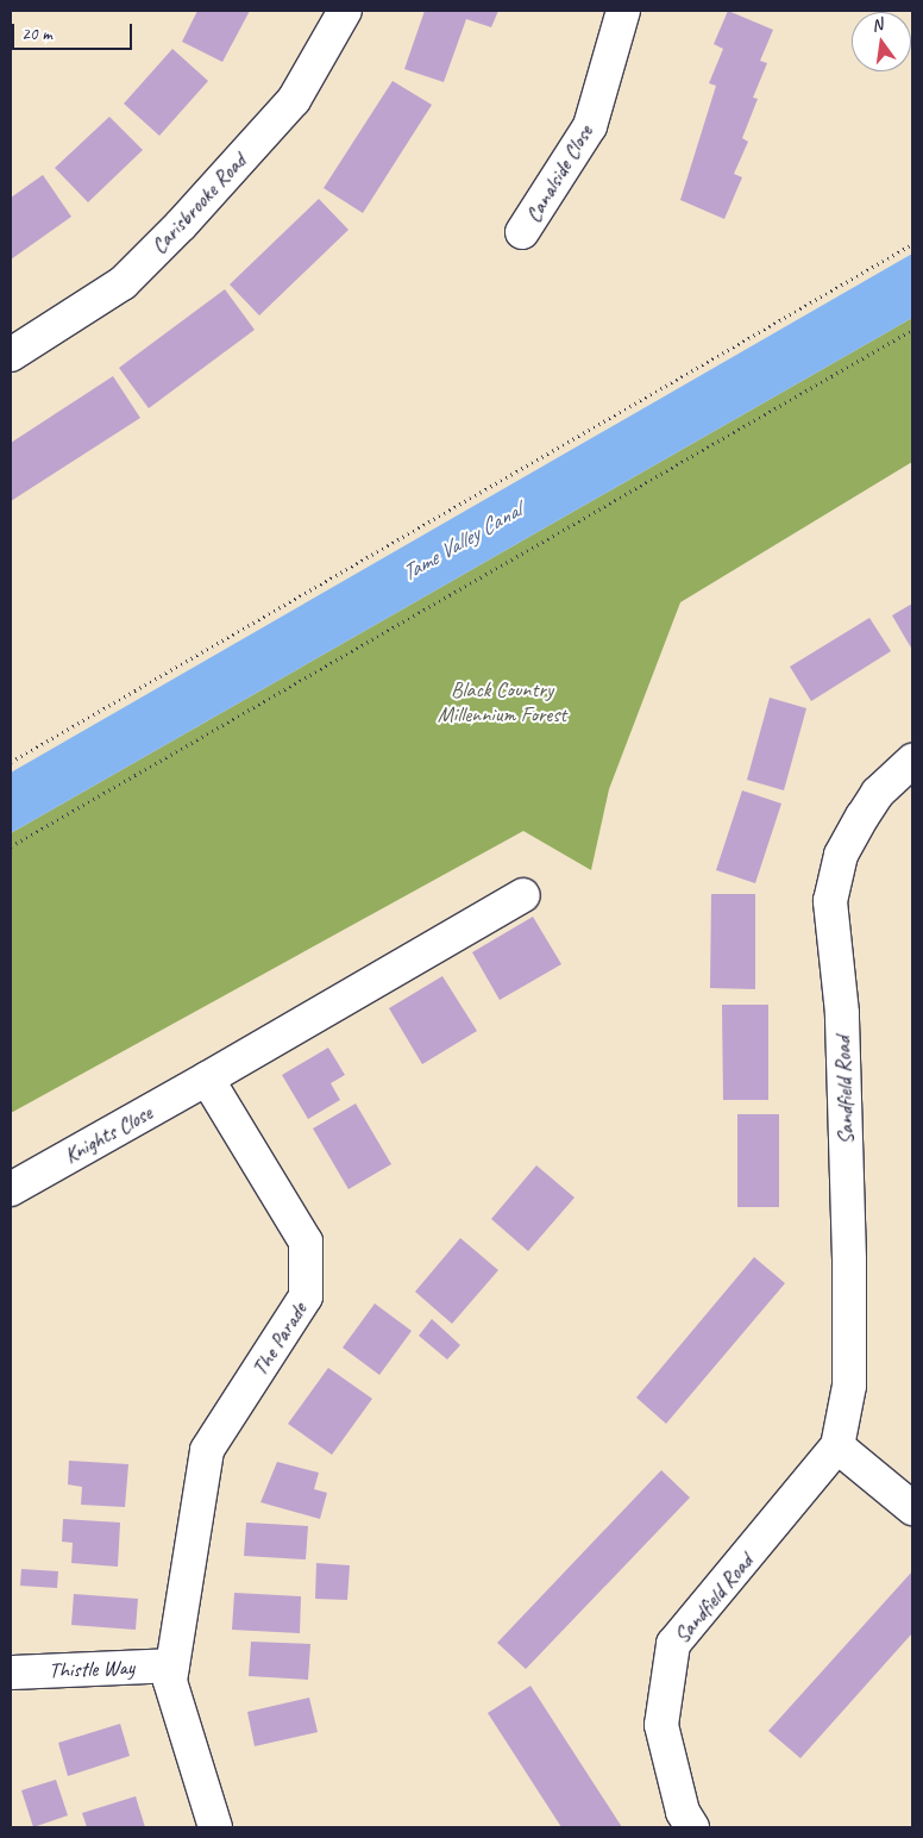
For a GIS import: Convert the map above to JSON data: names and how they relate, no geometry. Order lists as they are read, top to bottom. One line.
{"streets":{"street":["Canalside Close","Carisbrooke Road","Sandfield Road","Knights Close","The Parade","Thistle Way"]},"crossings":[["Knights Close","The Parade"],["The Parade","Thistle Way"]],"water":["Tame Valley Canal"],"parks":["Black Country Millennium Forest"],"scale_bar":"20 m","north":"top"}
